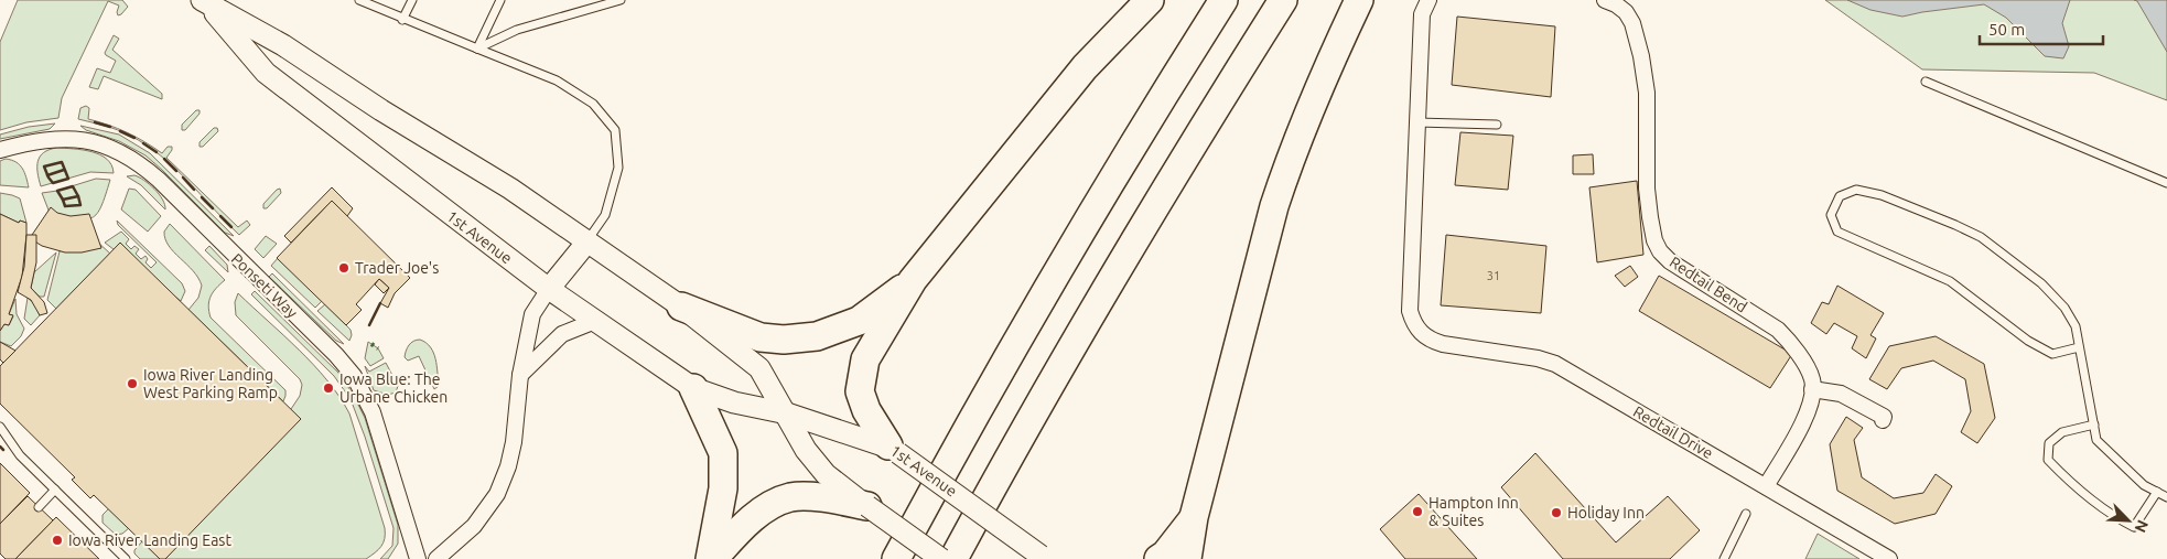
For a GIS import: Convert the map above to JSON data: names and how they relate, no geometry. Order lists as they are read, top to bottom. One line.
{"streets":{"main road":["1st Avenue"],"street":["Redtail Bend","Ponseti Way","Redtail Drive"]},"places":["Trader Joe's","Iowa River Landing West Parking Ramp","Iowa Blue: The Urbane Chicken","Hampton Inn & Suites","Holiday Inn","Iowa River Landing East"],"house_numbers":["31"],"scale_bar":"50 m","north":"bottom right"}
